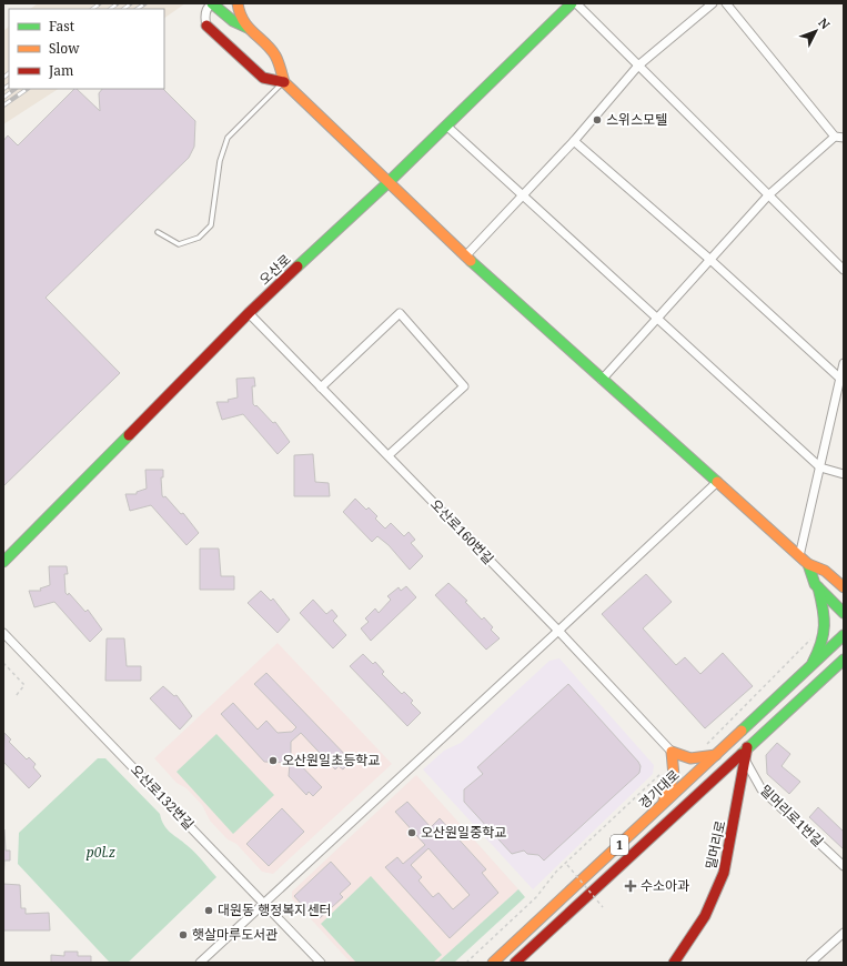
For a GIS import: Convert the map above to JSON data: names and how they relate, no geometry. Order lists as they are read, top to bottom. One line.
{"streets":{"street":["오산로","오산로160번길","경기대로","오산로132번길","밀머리로1번길","1","밀머리로"]},"crossings":[["오산로","오산로160번길"],["경기대로","밀머리로"],["밀머리로1번길","밀머리로"],["1","밀머리로"]],"parks":["p0l.z"],"places":{"other":["스위스모텔","오산원일초등학교","오산원일중학교","대원동 행정복지센터","햇살마루도서관"],"health":["수소아과"]},"legend":["Fast","Slow","Jam"],"north":"top right"}
